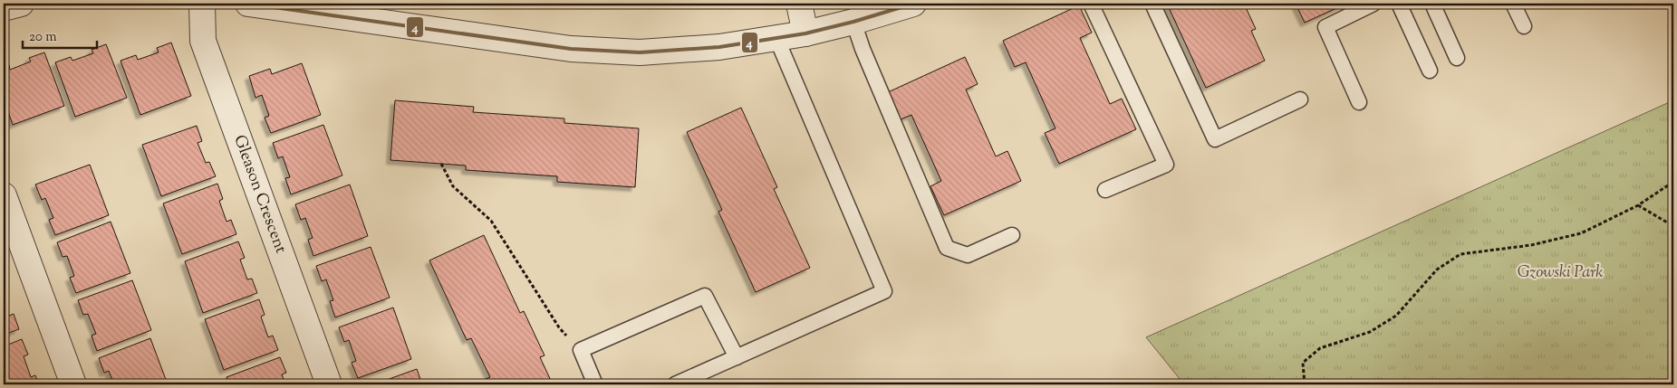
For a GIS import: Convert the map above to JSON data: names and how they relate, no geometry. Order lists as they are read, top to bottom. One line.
{"streets":{"street":["Gleason Crescent"]},"parks":["Gzowski Park"],"lines":["transit line 4"],"scale_bar":"20 m"}
